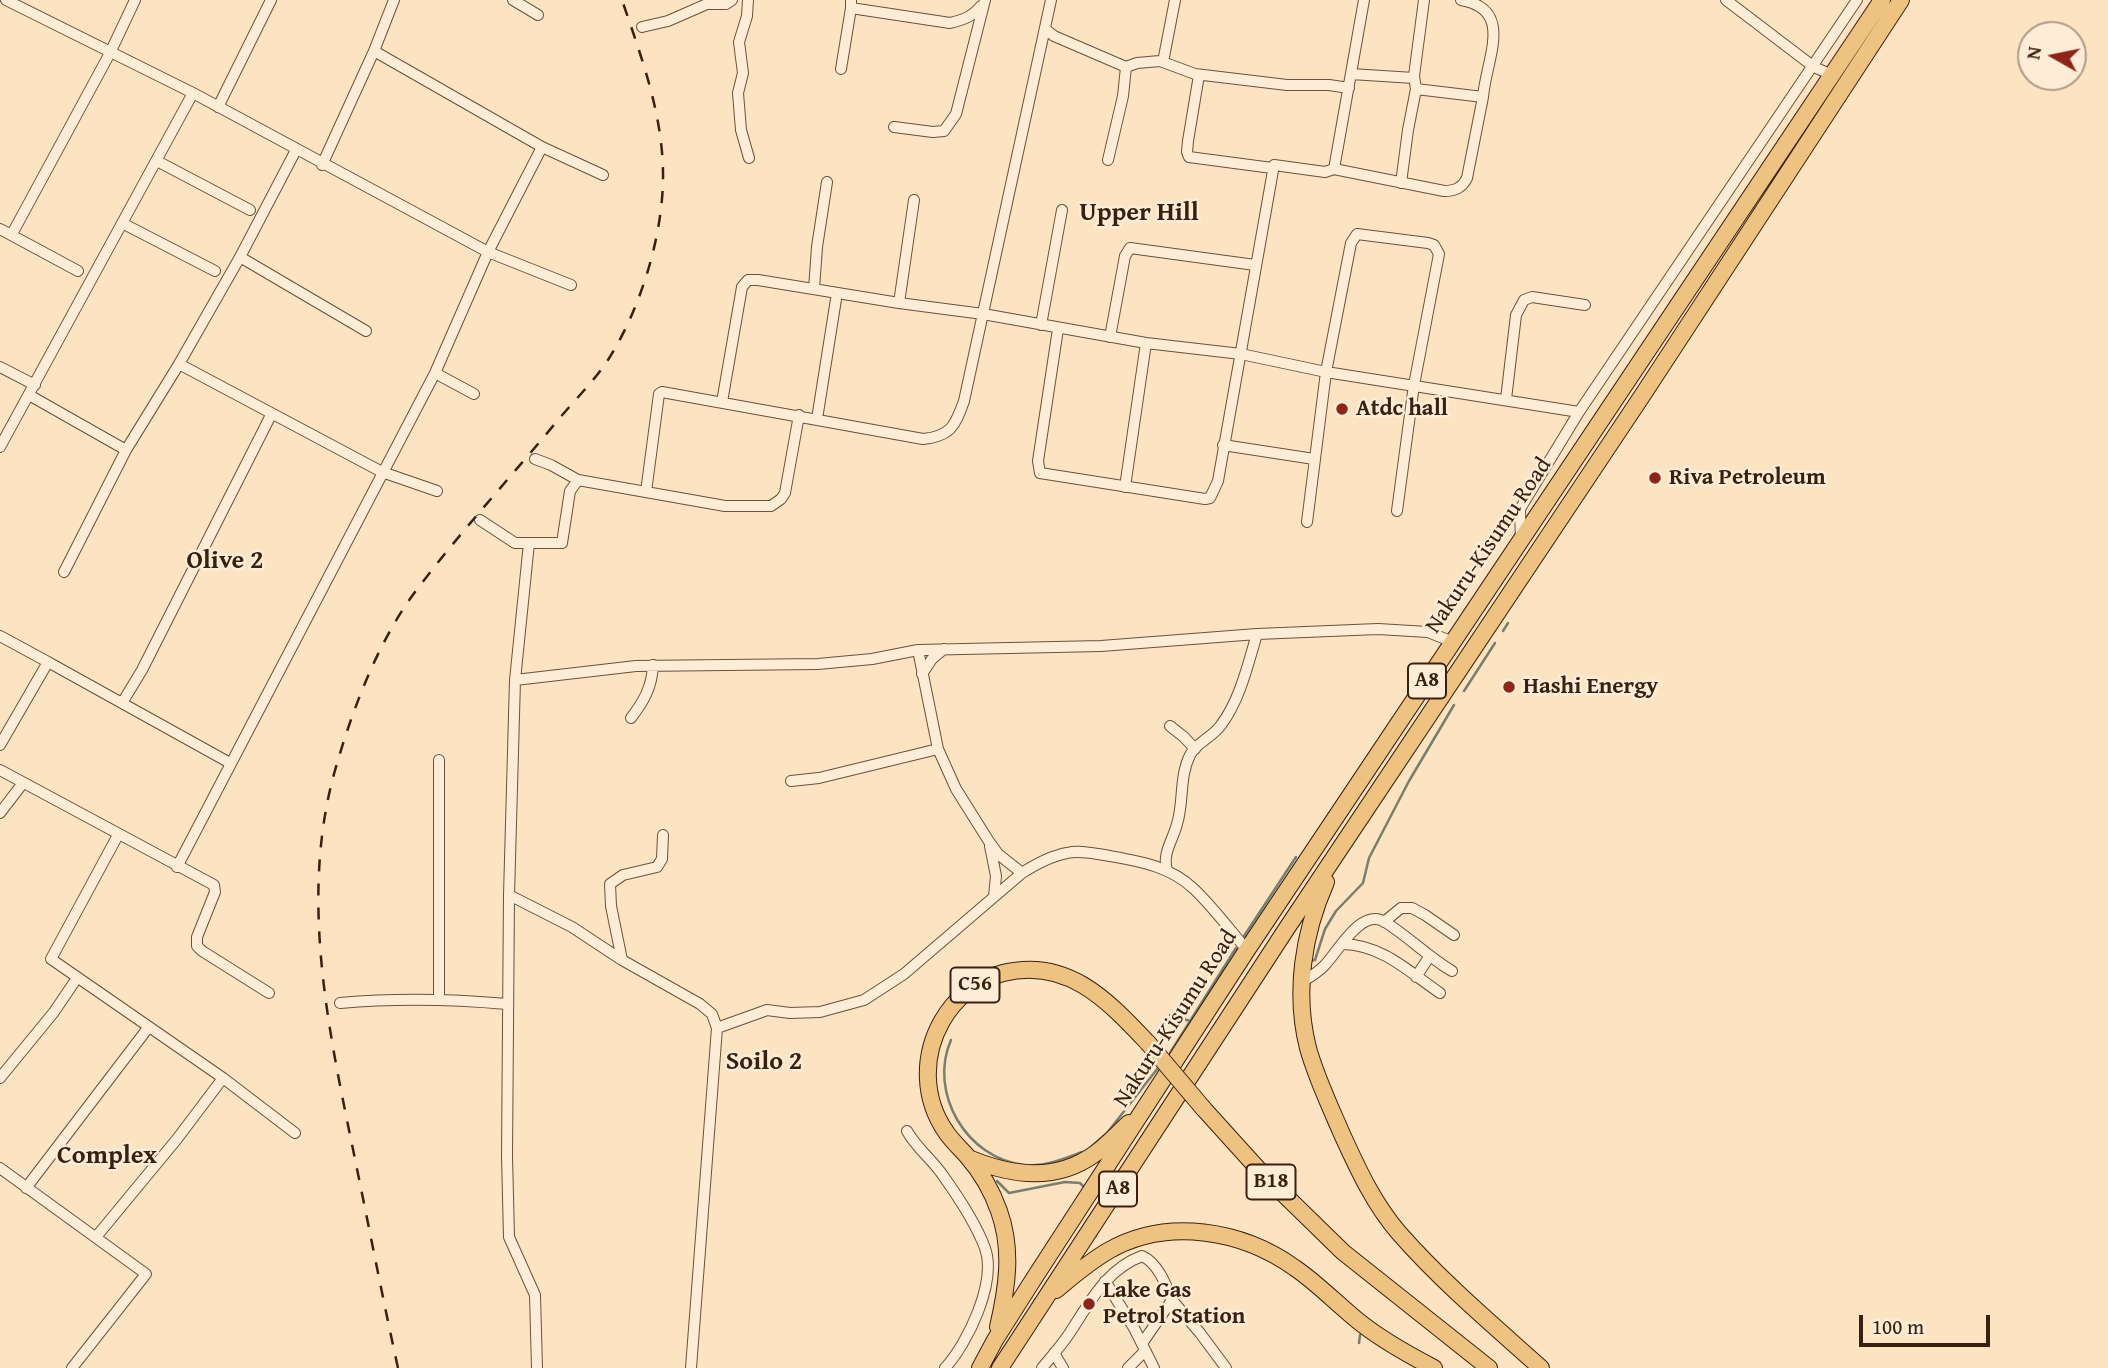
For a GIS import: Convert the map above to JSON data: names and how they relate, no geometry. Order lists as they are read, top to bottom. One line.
{"streets":{"highway":["Nakuru-Kisumu Road","A8","C56","B18"]},"crossings":[["C56","B18"]],"districts":["Upper Hill","Olive 2","Soilo 2","Complex"],"places":["Atdc hall","Riva Petroleum","Hashi Energy","Lake Gas Petrol Station"],"scale_bar":"100 m","north":"left"}
